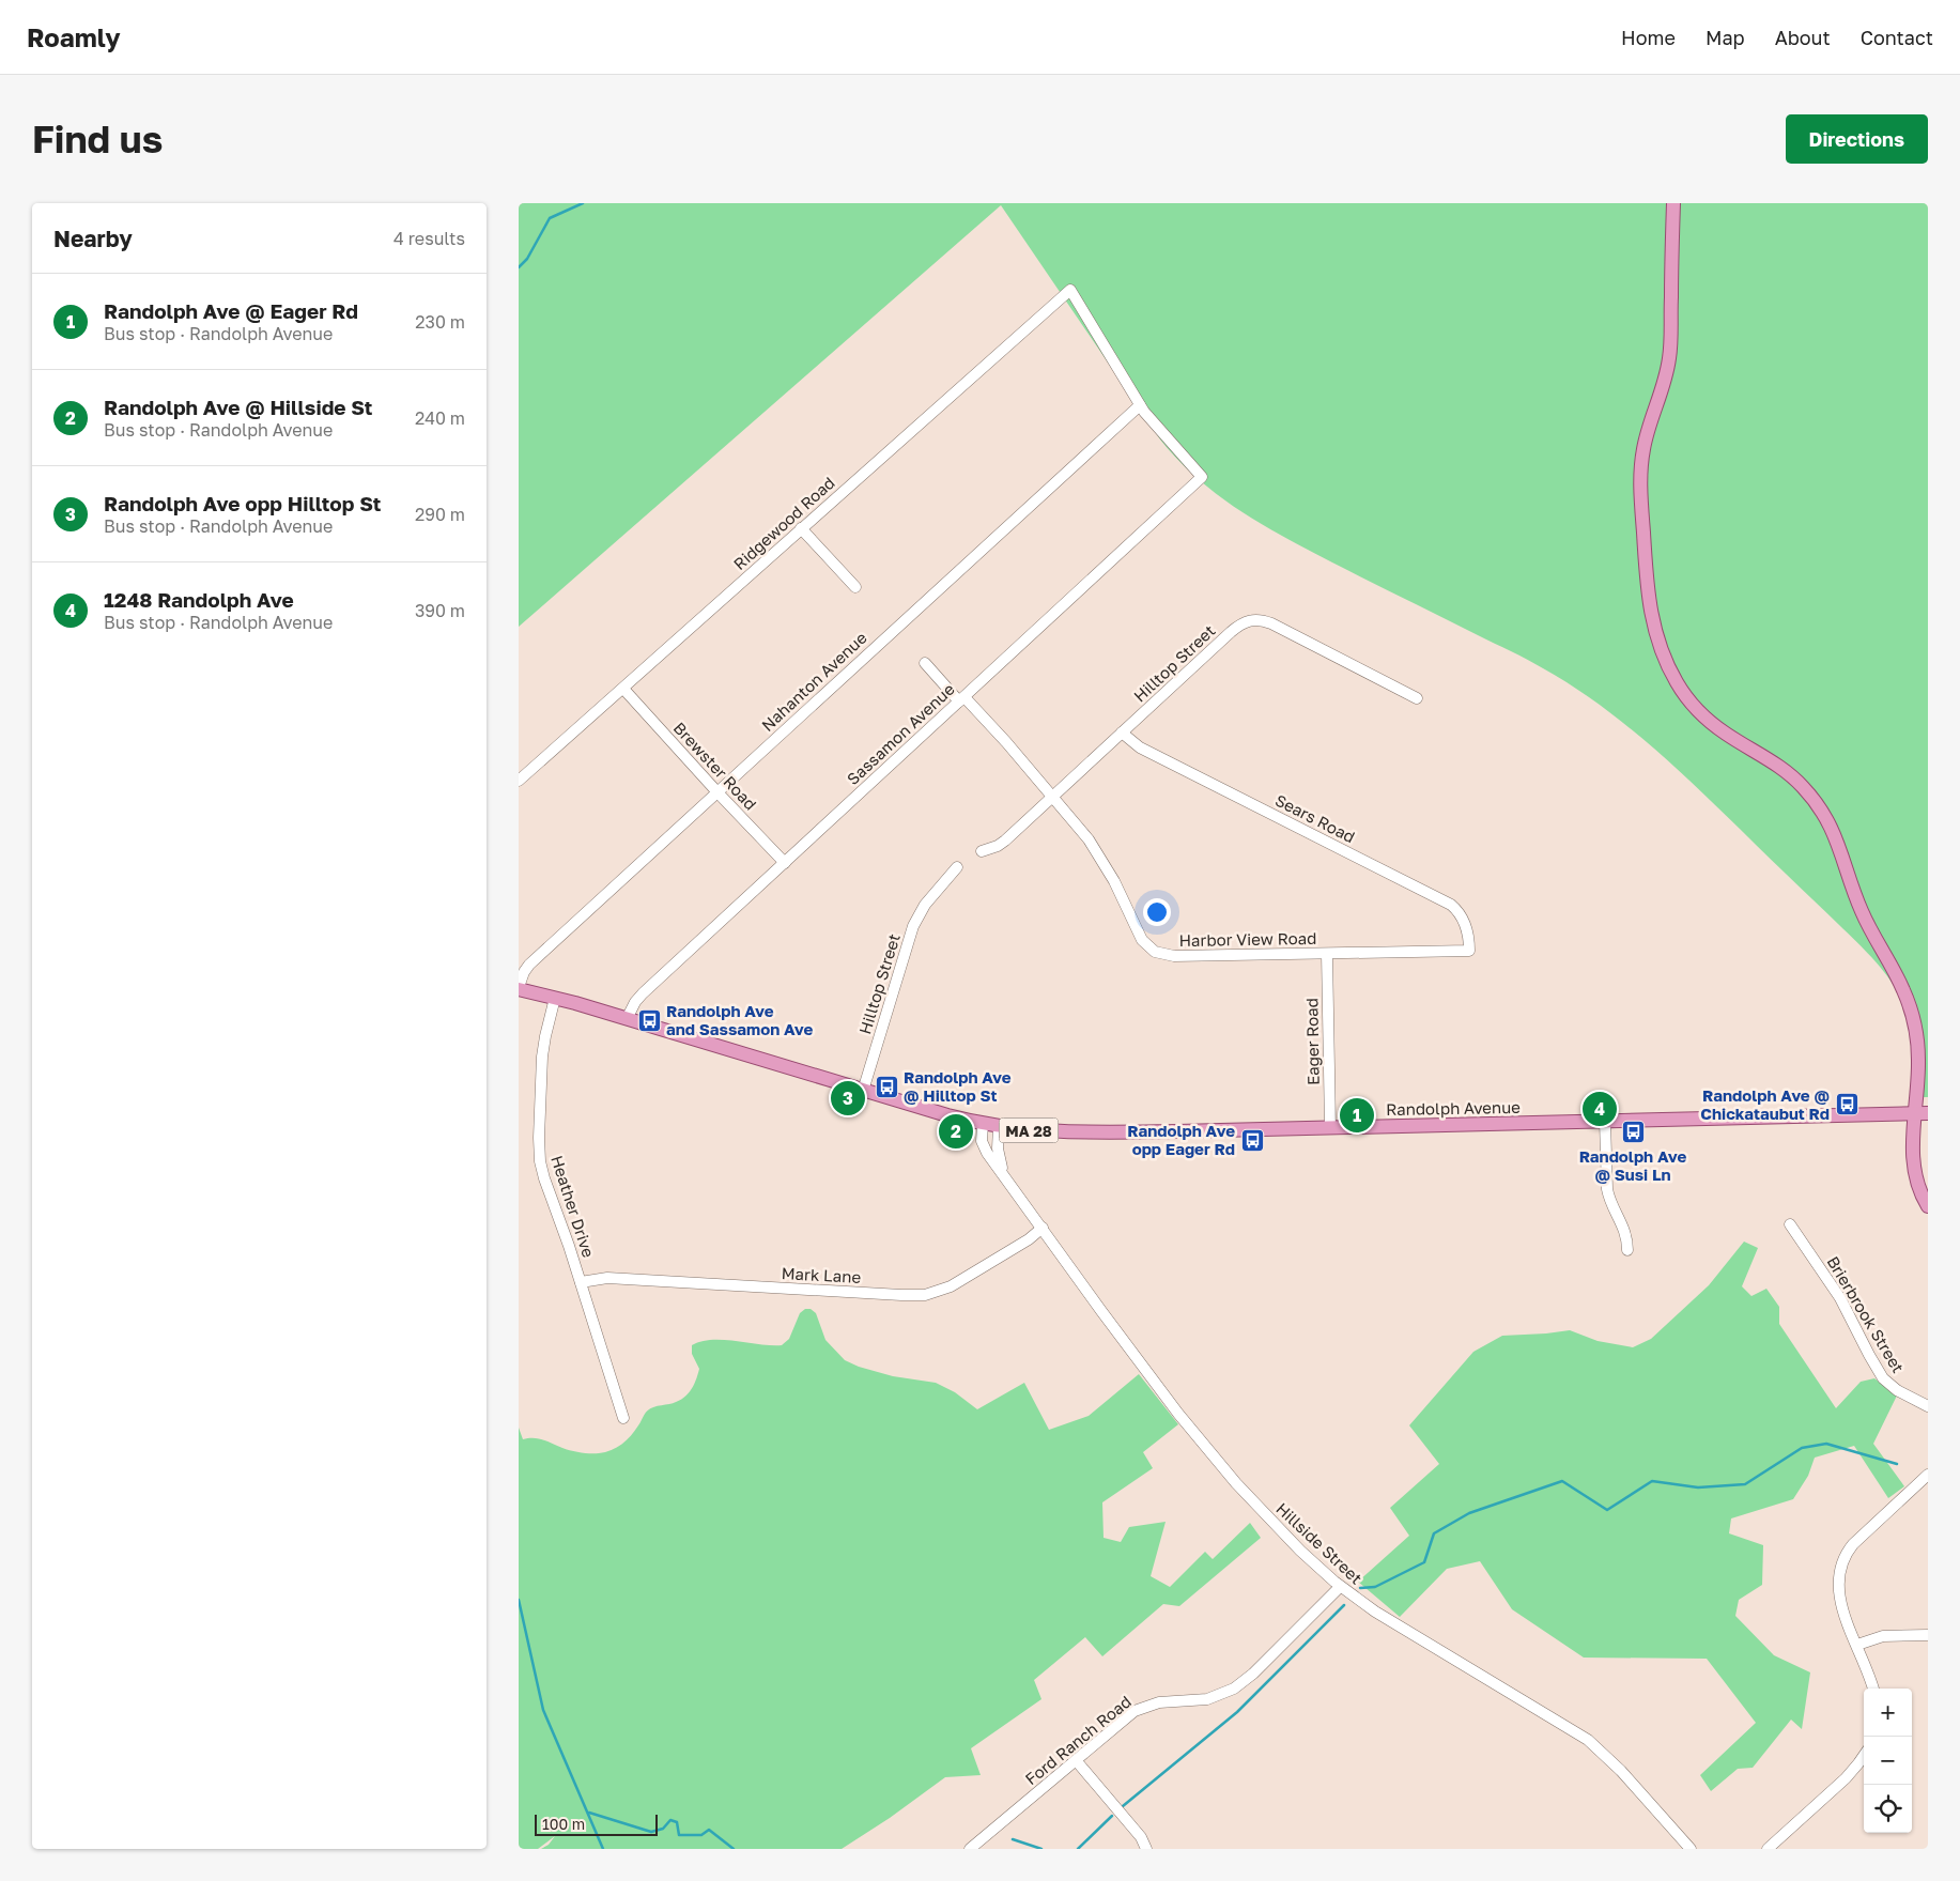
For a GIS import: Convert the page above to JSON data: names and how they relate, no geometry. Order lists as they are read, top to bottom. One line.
{"streets":{"main road":["Randolph Avenue","MA 28"],"street":["Ridgewood Road","Hilltop Street","Nahanton Avenue","Sassamon Avenue","Brewster Road","Sears Road","Harbor View Road","Eager Road","Heather Drive","Mark Lane","Brierbrook Street","Hillside Street","Ford Ranch Road"]},"crossings":[["Ridgewood Road","Nahanton Avenue"],["Ridgewood Road","Sassamon Avenue"],["Ridgewood Road","Brewster Road"],["Hilltop Street","Sears Road"],["Hilltop Street","Harbor View Road"],["Hilltop Street","Randolph Avenue"],["Nahanton Avenue","Sassamon Avenue"],["Nahanton Avenue","Brewster Road"],["Nahanton Avenue","Randolph Avenue"],["Sassamon Avenue","Brewster Road"],["Sassamon Avenue","Harbor View Road"],["Sassamon Avenue","Randolph Avenue"],["Sears Road","Harbor View Road"],["Harbor View Road","Eager Road"],["Eager Road","Randolph Avenue"],["Randolph Avenue","Heather Drive"],["Randolph Avenue","Hillside Street"],["Heather Drive","Mark Lane"],["Mark Lane","Hillside Street"],["Hillside Street","Ford Ranch Road"]],"places":{"bus stop":["Randolph Ave and Sassamon Ave","Randolph Ave @ Hilltop St","Randolph Ave @ Chickataubut Rd","Randolph Ave @ Susi Ln","Randolph Ave opp Eager Rd"]},"scale_bar":"100 m","page":{"header":"Roamly","nav":["Home","Map","About","Contact"],"buttons":"Directions","title":"Find us","heading":["Nearby","4 results"],"list":[{"mark":"1","name":"Randolph Ave @ Eager Rd","note":"Bus stop · Randolph Avenue","value":"230 m"},{"mark":"2","name":"Randolph Ave @ Hillside St","note":"Bus stop · Randolph Avenue","value":"240 m"},{"mark":"3","name":"Randolph Ave opp Hilltop St","note":"Bus stop · Randolph Avenue","value":"290 m"},{"mark":"4","name":"1248 Randolph Ave","note":"Bus stop · Randolph Avenue","value":"390 m"}],"pins":["3","4","1","2"],"map_buttons":["+","−"],"scale":"100 m"}}
